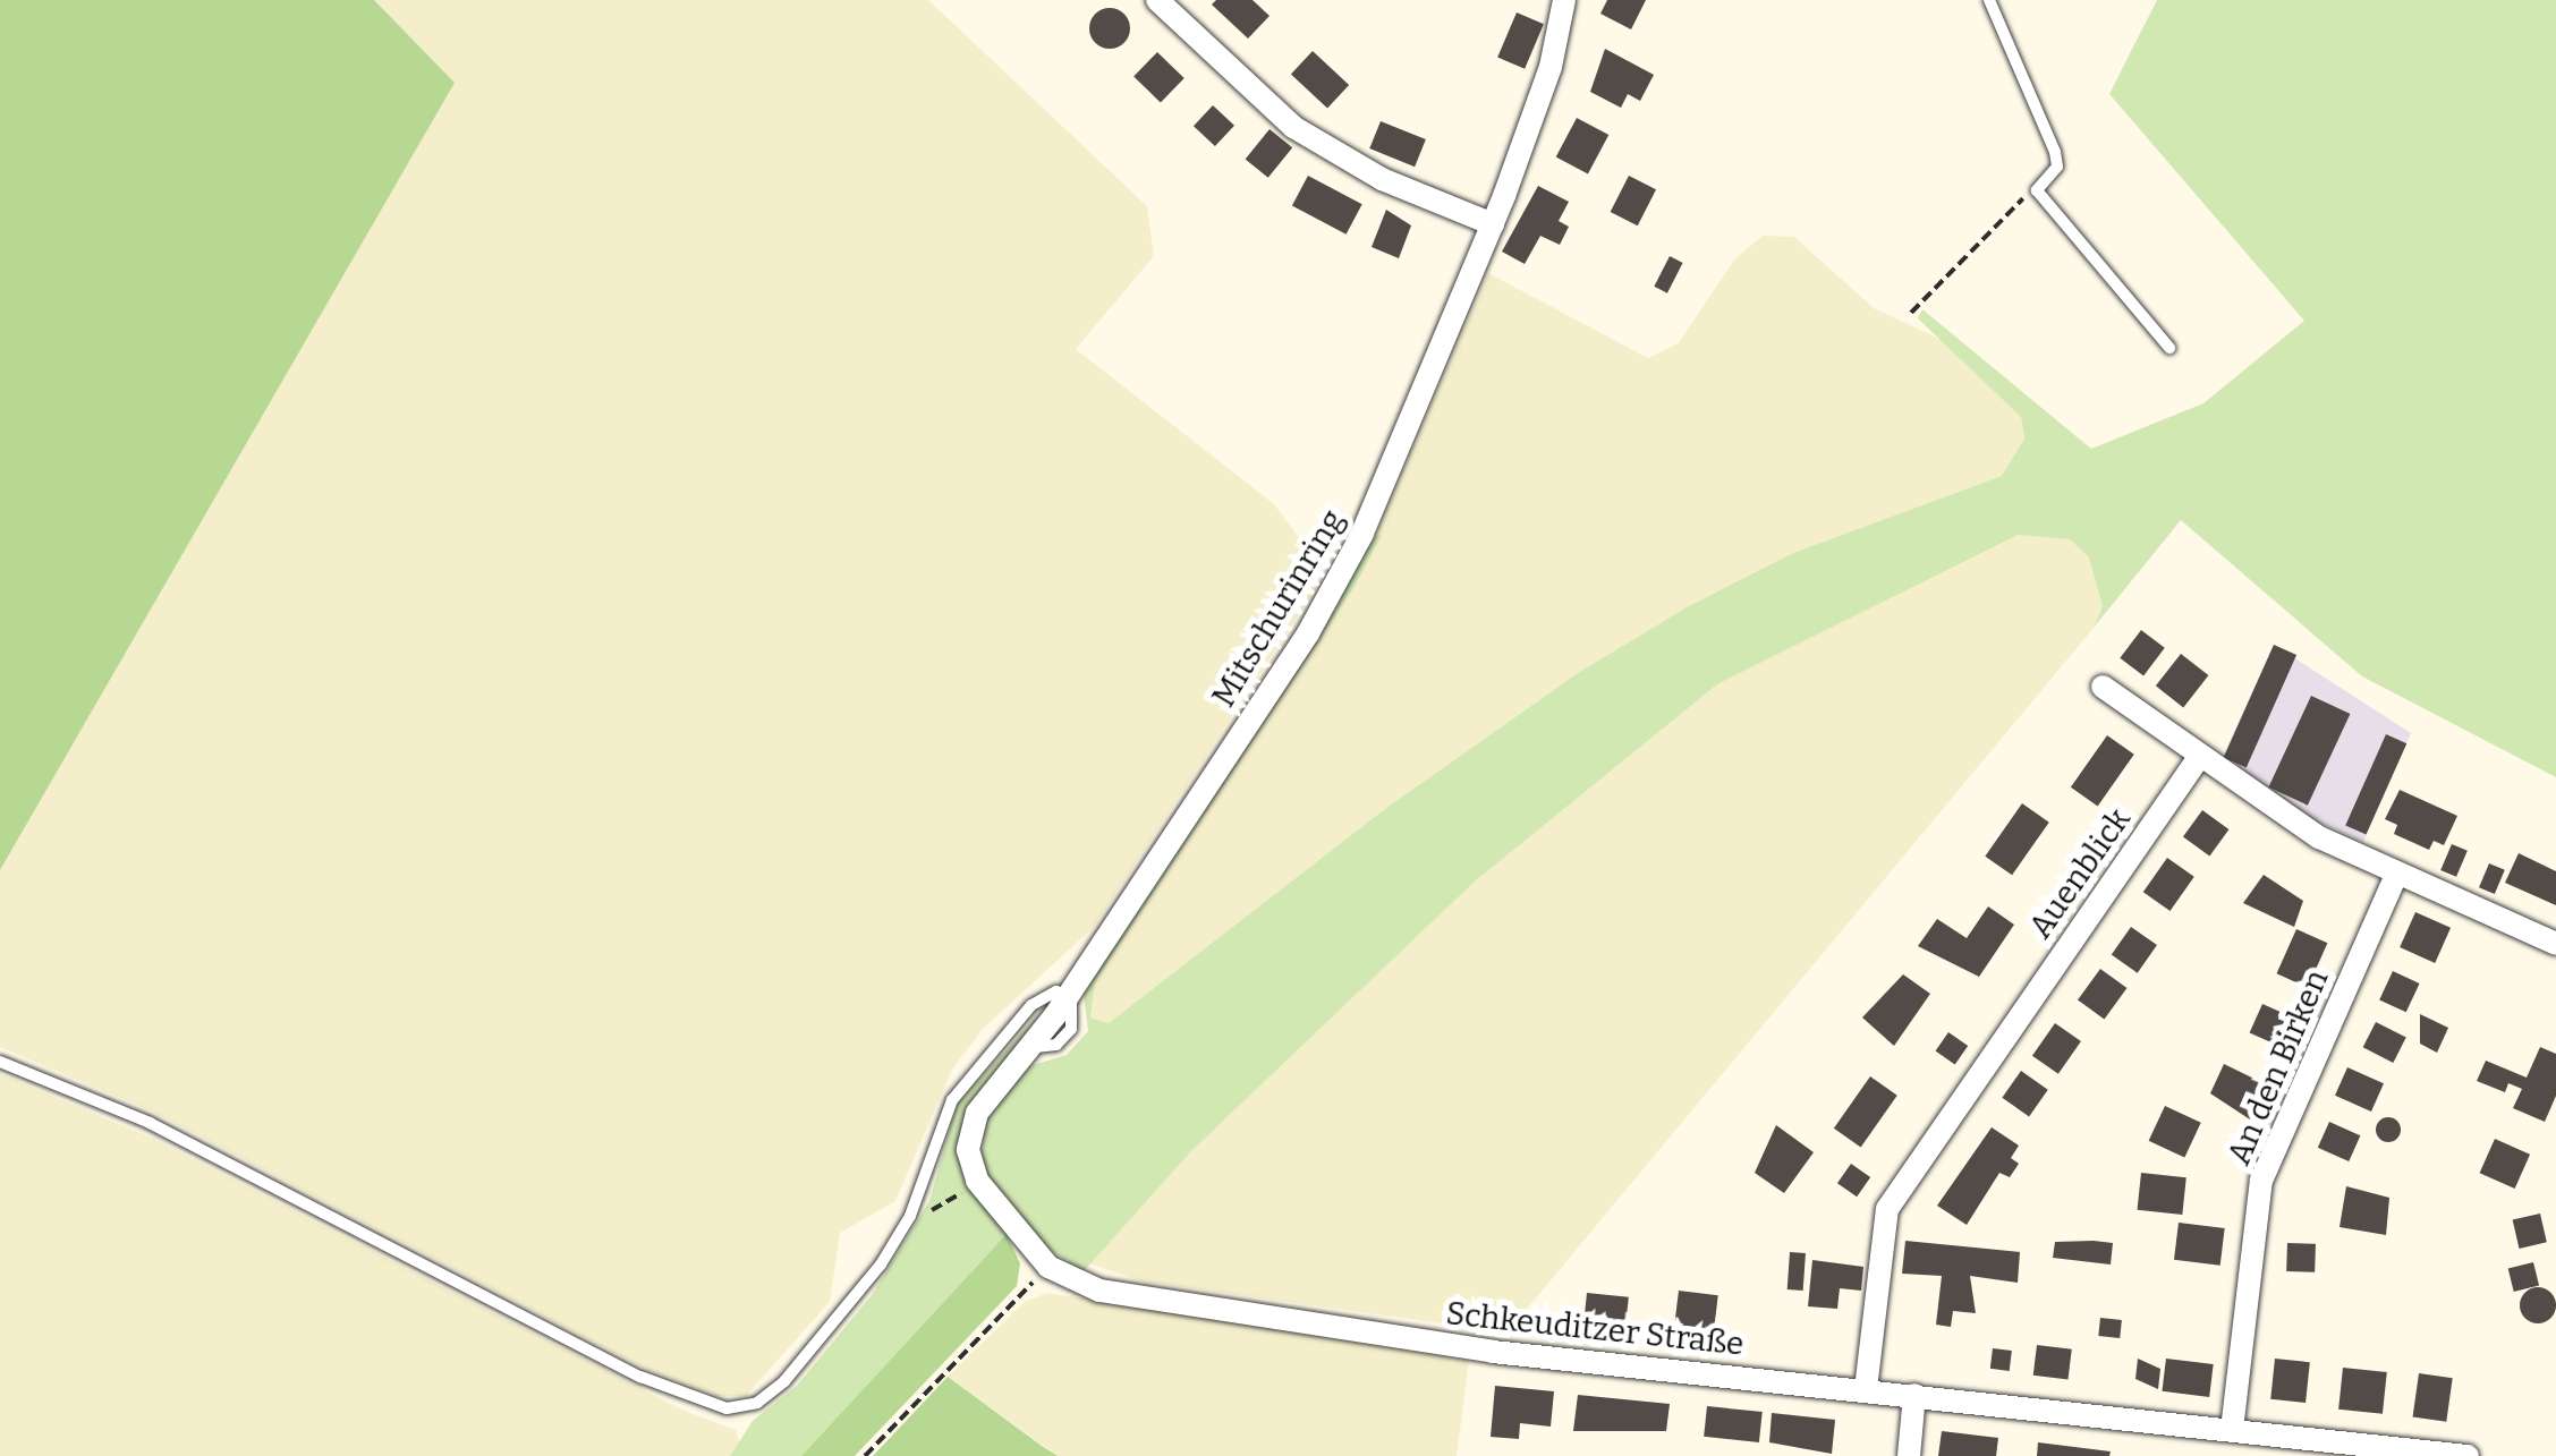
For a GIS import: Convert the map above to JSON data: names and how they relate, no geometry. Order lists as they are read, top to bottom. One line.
{"streets":{"street":["Mitschurinring","Auenblick","An den Birken","Schkeuditzer Straße"]},"crossings":[["Auenblick","Schkeuditzer Straße"],["An den Birken","Schkeuditzer Straße"]]}
